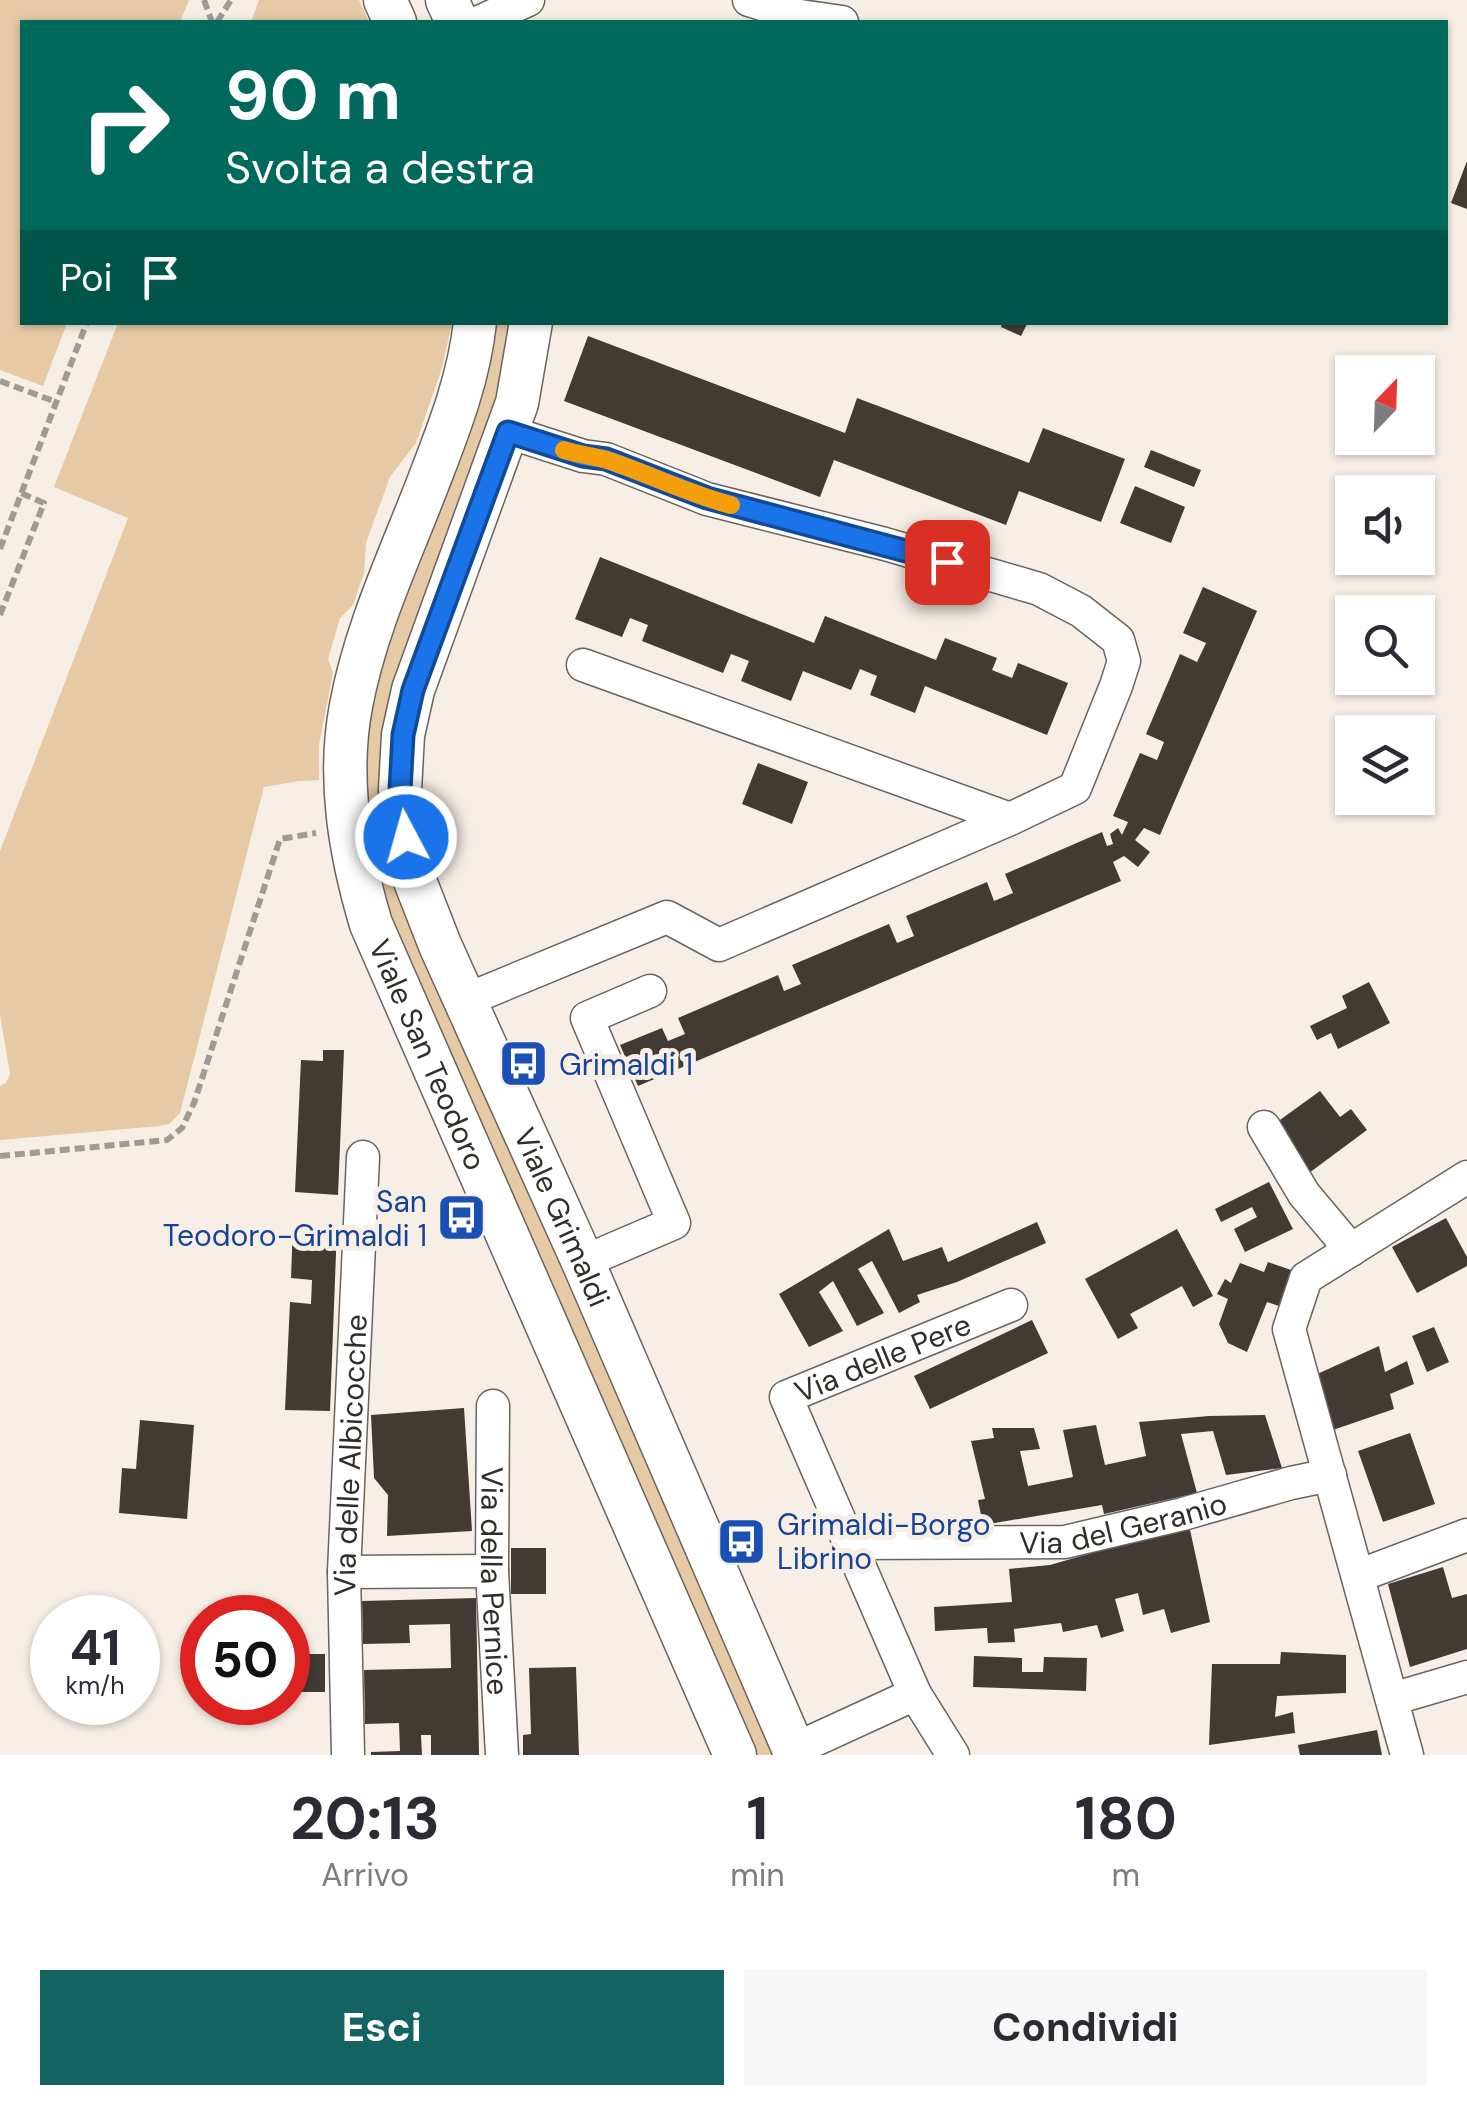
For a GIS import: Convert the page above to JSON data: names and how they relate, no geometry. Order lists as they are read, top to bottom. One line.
{"streets":{"main road":["Viale San Teodoro","Viale Grimaldi"],"street":["Via delle Pere","Via delle Albicocche","Via del Geranio","Via della Pernice"]},"crossings":[["Via delle Pere","Via del Geranio"]],"places":{"bus stop":["Grimaldi 1","San Teodoro-Grimaldi 1","Grimaldi-Borgo Librino"]},"north":"top right","page":{"turn":["90 m","Svolta a destra"],"then":"Poi","speed":"41 km/h","limit":"50","eta":["20:13","Arrivo","1","min","180","m"],"buttons":["Esci","Condividi"]}}
